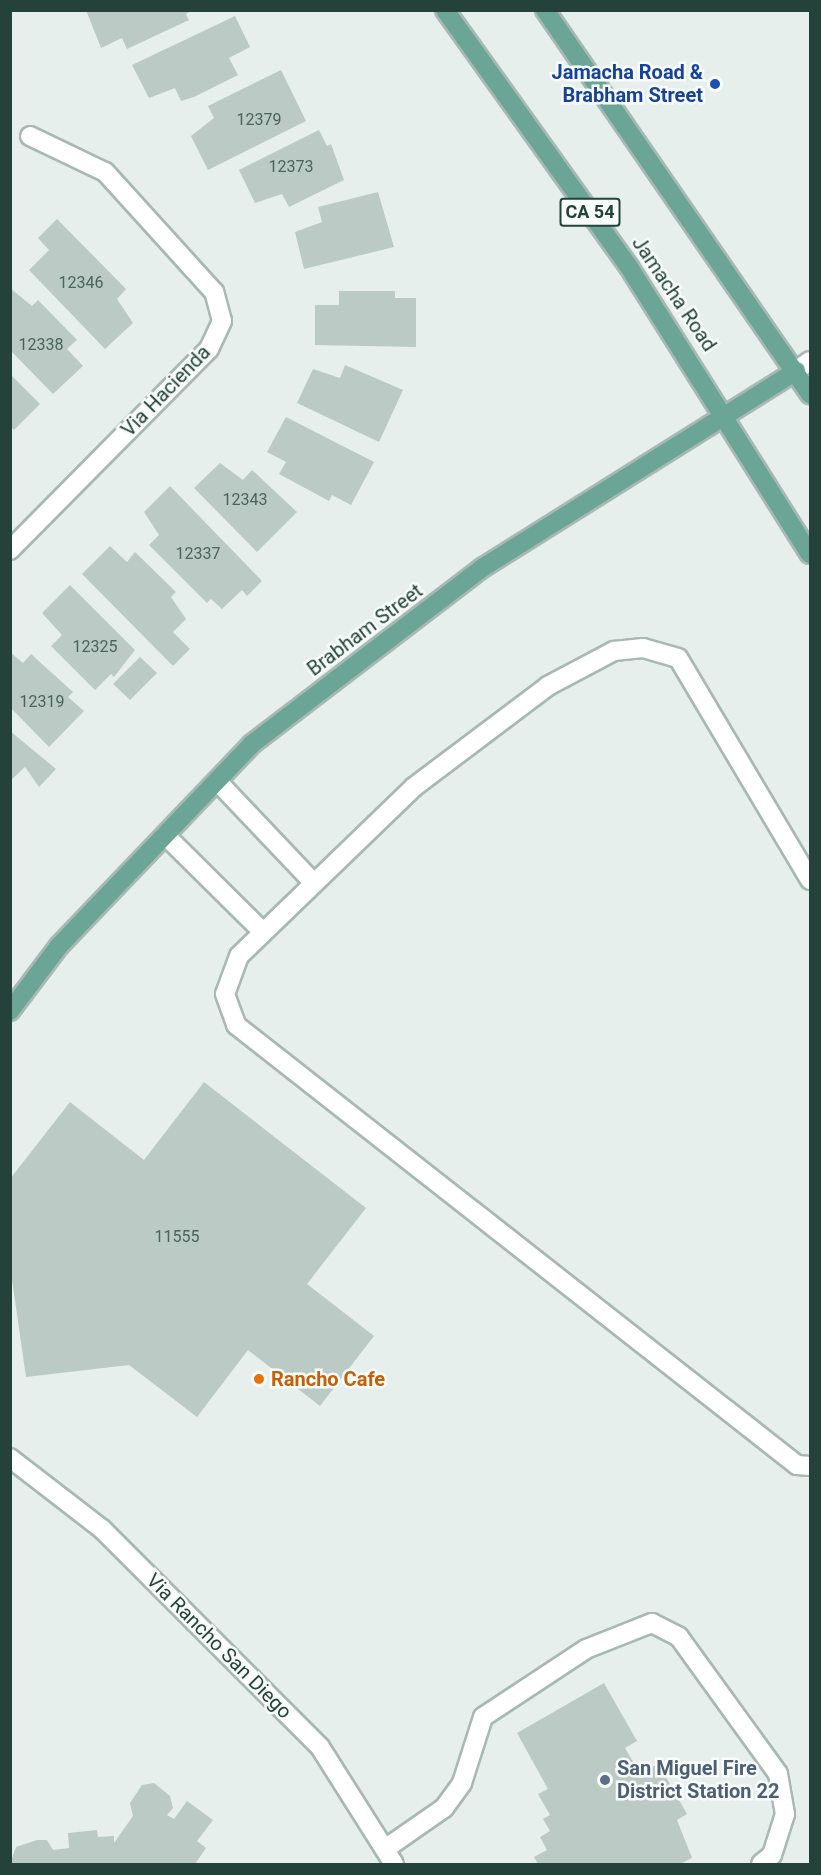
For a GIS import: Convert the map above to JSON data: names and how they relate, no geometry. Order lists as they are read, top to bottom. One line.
{"streets":{"main road":["CA 54","Jamacha Road","Brabham Street"],"street":["Via Hacienda","Via Rancho San Diego"]},"crossings":[["Jamacha Road","Brabham Street"]],"places":["Jamacha Road & Brabham Street","Rancho Cafe","San Miguel Fire District Station 22"],"house_numbers":["12379","12373","12346","12338","12343","12337","12325","12319","11555"]}
